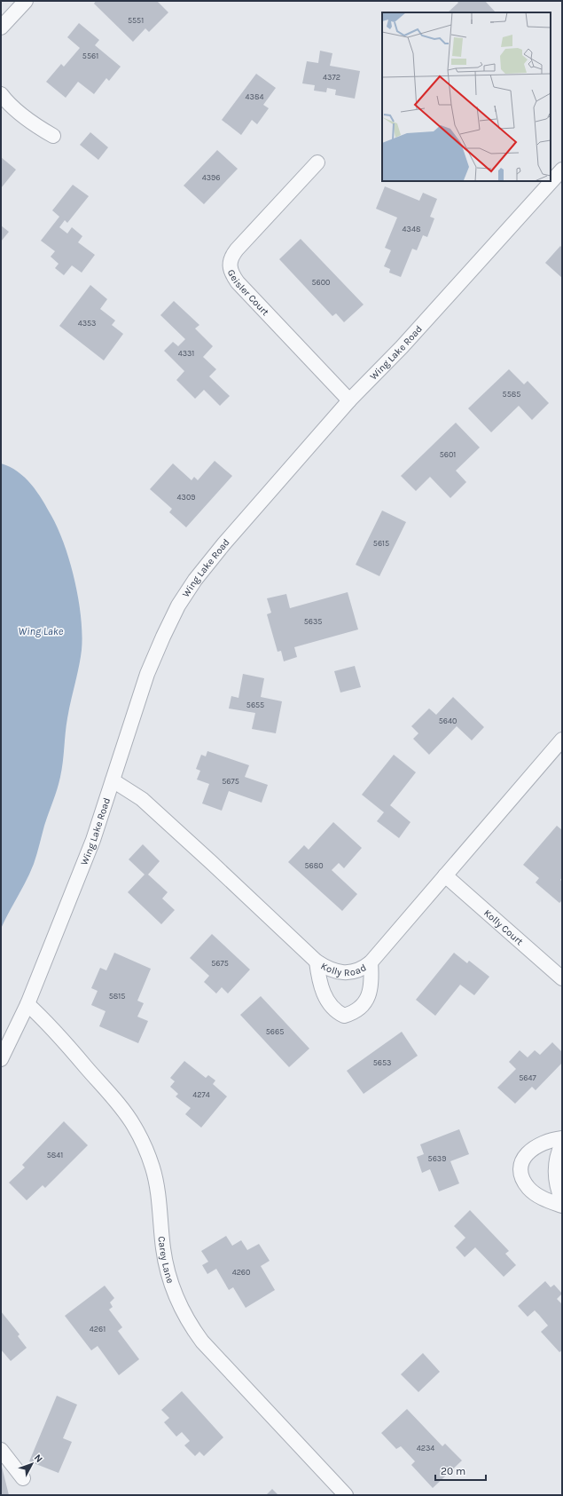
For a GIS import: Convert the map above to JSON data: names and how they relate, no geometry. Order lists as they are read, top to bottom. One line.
{"streets":{"street":["Geisler Court","Wing Lake Road","Kolly Court","Kolly Road","Carey Lane"]},"crossings":[["Geisler Court","Wing Lake Road"],["Wing Lake Road","Kolly Road"],["Wing Lake Road","Carey Lane"],["Kolly Court","Kolly Road"]],"water":["Wing Lake"],"house_numbers":["5551","5561","4372","4384","4396","4348","5600","4353","4331","5585","5601","4309","5615","5635","5655","5640","5675","5680","5675","5815","5665","5653","5647","4274","5841","5639","4260","4261","4234"],"scale_bar":"20 m","north":"top right"}
